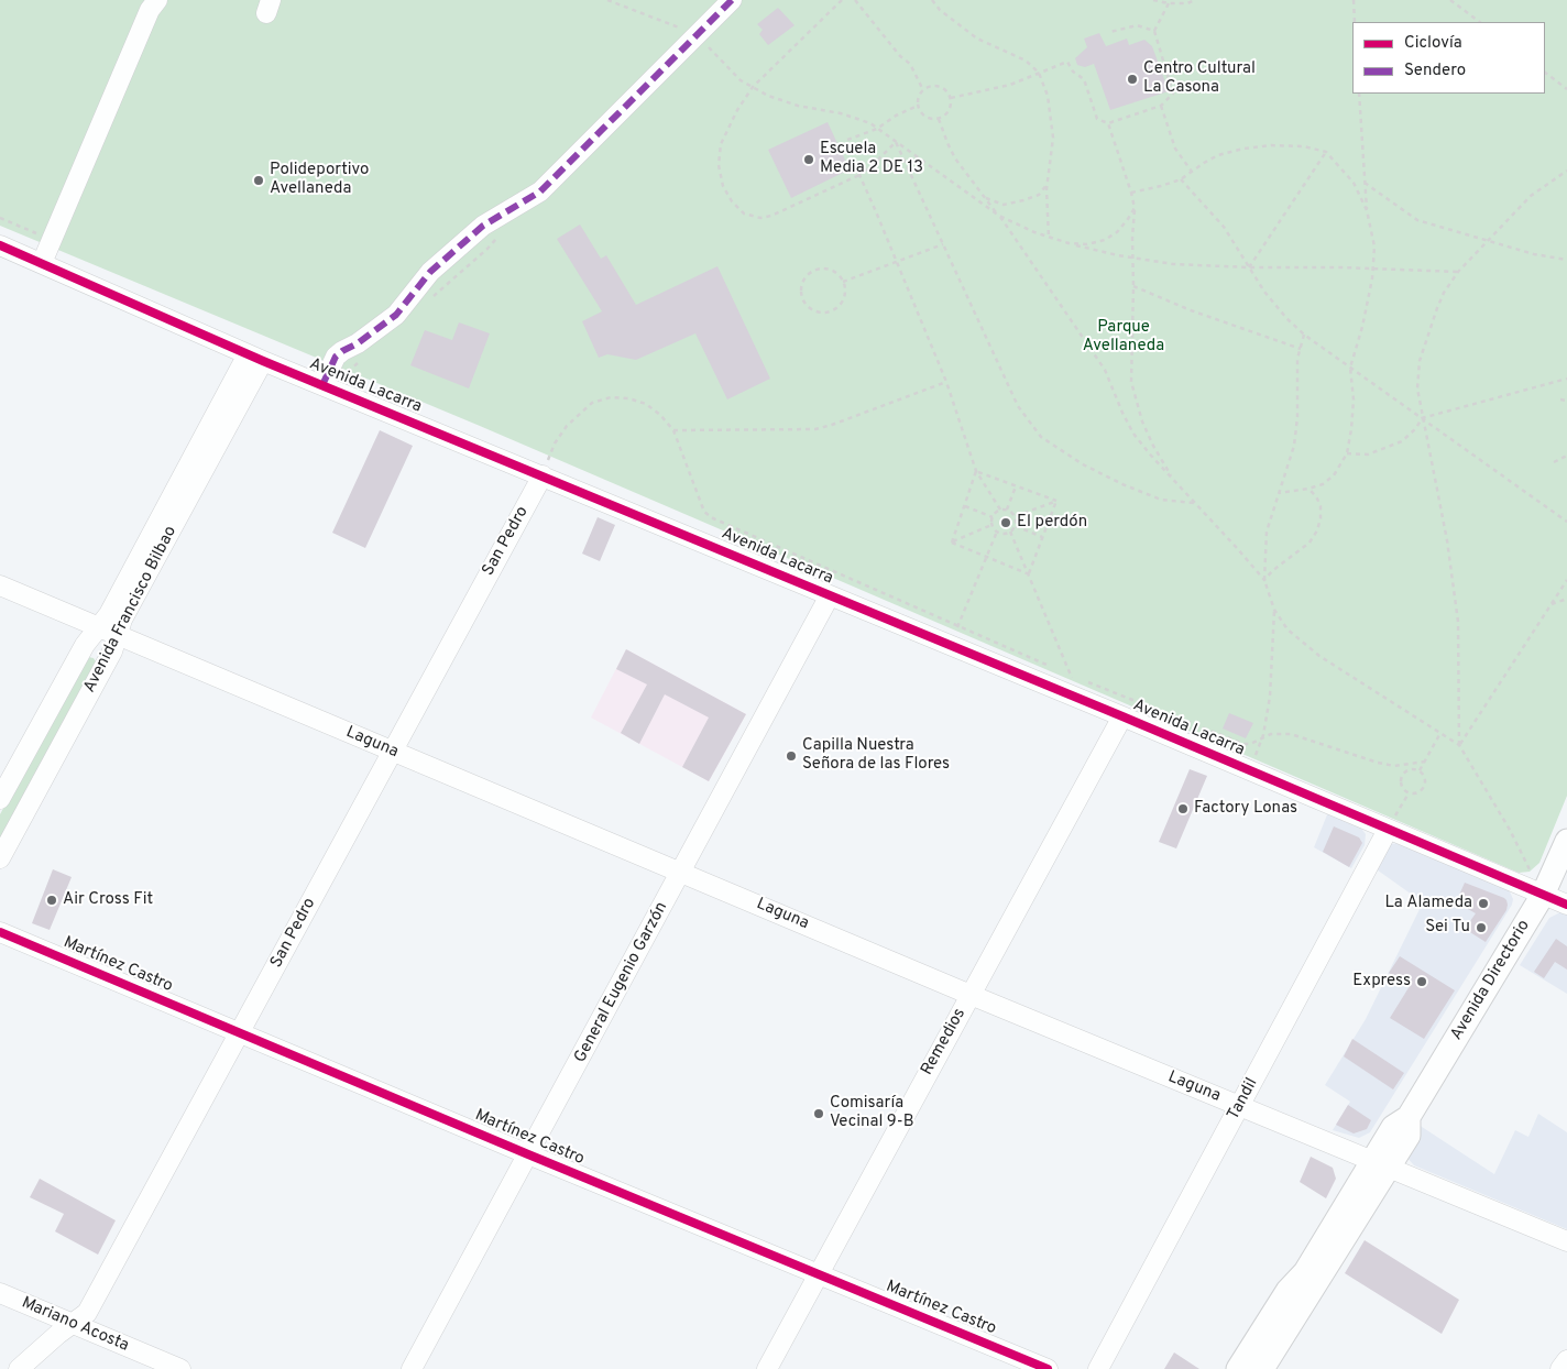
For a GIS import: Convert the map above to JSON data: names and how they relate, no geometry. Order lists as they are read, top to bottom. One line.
{"streets":{"main road":["Avenida Directorio"],"street":["Avenida Lacarra","San Pedro","Avenida Francisco Bilbao","Laguna","Martínez Castro","General Eugenio Garzón","Remedios","Tandil","Mariano Acosta"]},"crossings":[["Avenida Lacarra","San Pedro"],["Avenida Lacarra","Avenida Francisco Bilbao"],["Avenida Lacarra","Avenida Directorio"],["Avenida Lacarra","General Eugenio Garzón"],["Avenida Lacarra","Remedios"],["Avenida Lacarra","Tandil"],["San Pedro","Laguna"],["San Pedro","Martínez Castro"],["San Pedro","Mariano Acosta"],["Avenida Francisco Bilbao","Laguna"],["Laguna","Avenida Directorio"],["Laguna","General Eugenio Garzón"],["Laguna","Remedios"],["Laguna","Tandil"],["Martínez Castro","General Eugenio Garzón"],["Martínez Castro","Remedios"]],"parks":["Parque Avellaneda"],"places":["Centro Cultural La Casona","Escuela Media 2 DE 13","Polideportivo Avellaneda","El perdón","Capilla Nuestra Señora de las Flores","Factory Lonas","Air Cross Fit","La Alameda","Sei Tu","Express","Comisaría Vecinal 9-B"],"legend":["Ciclovía","Sendero"]}
